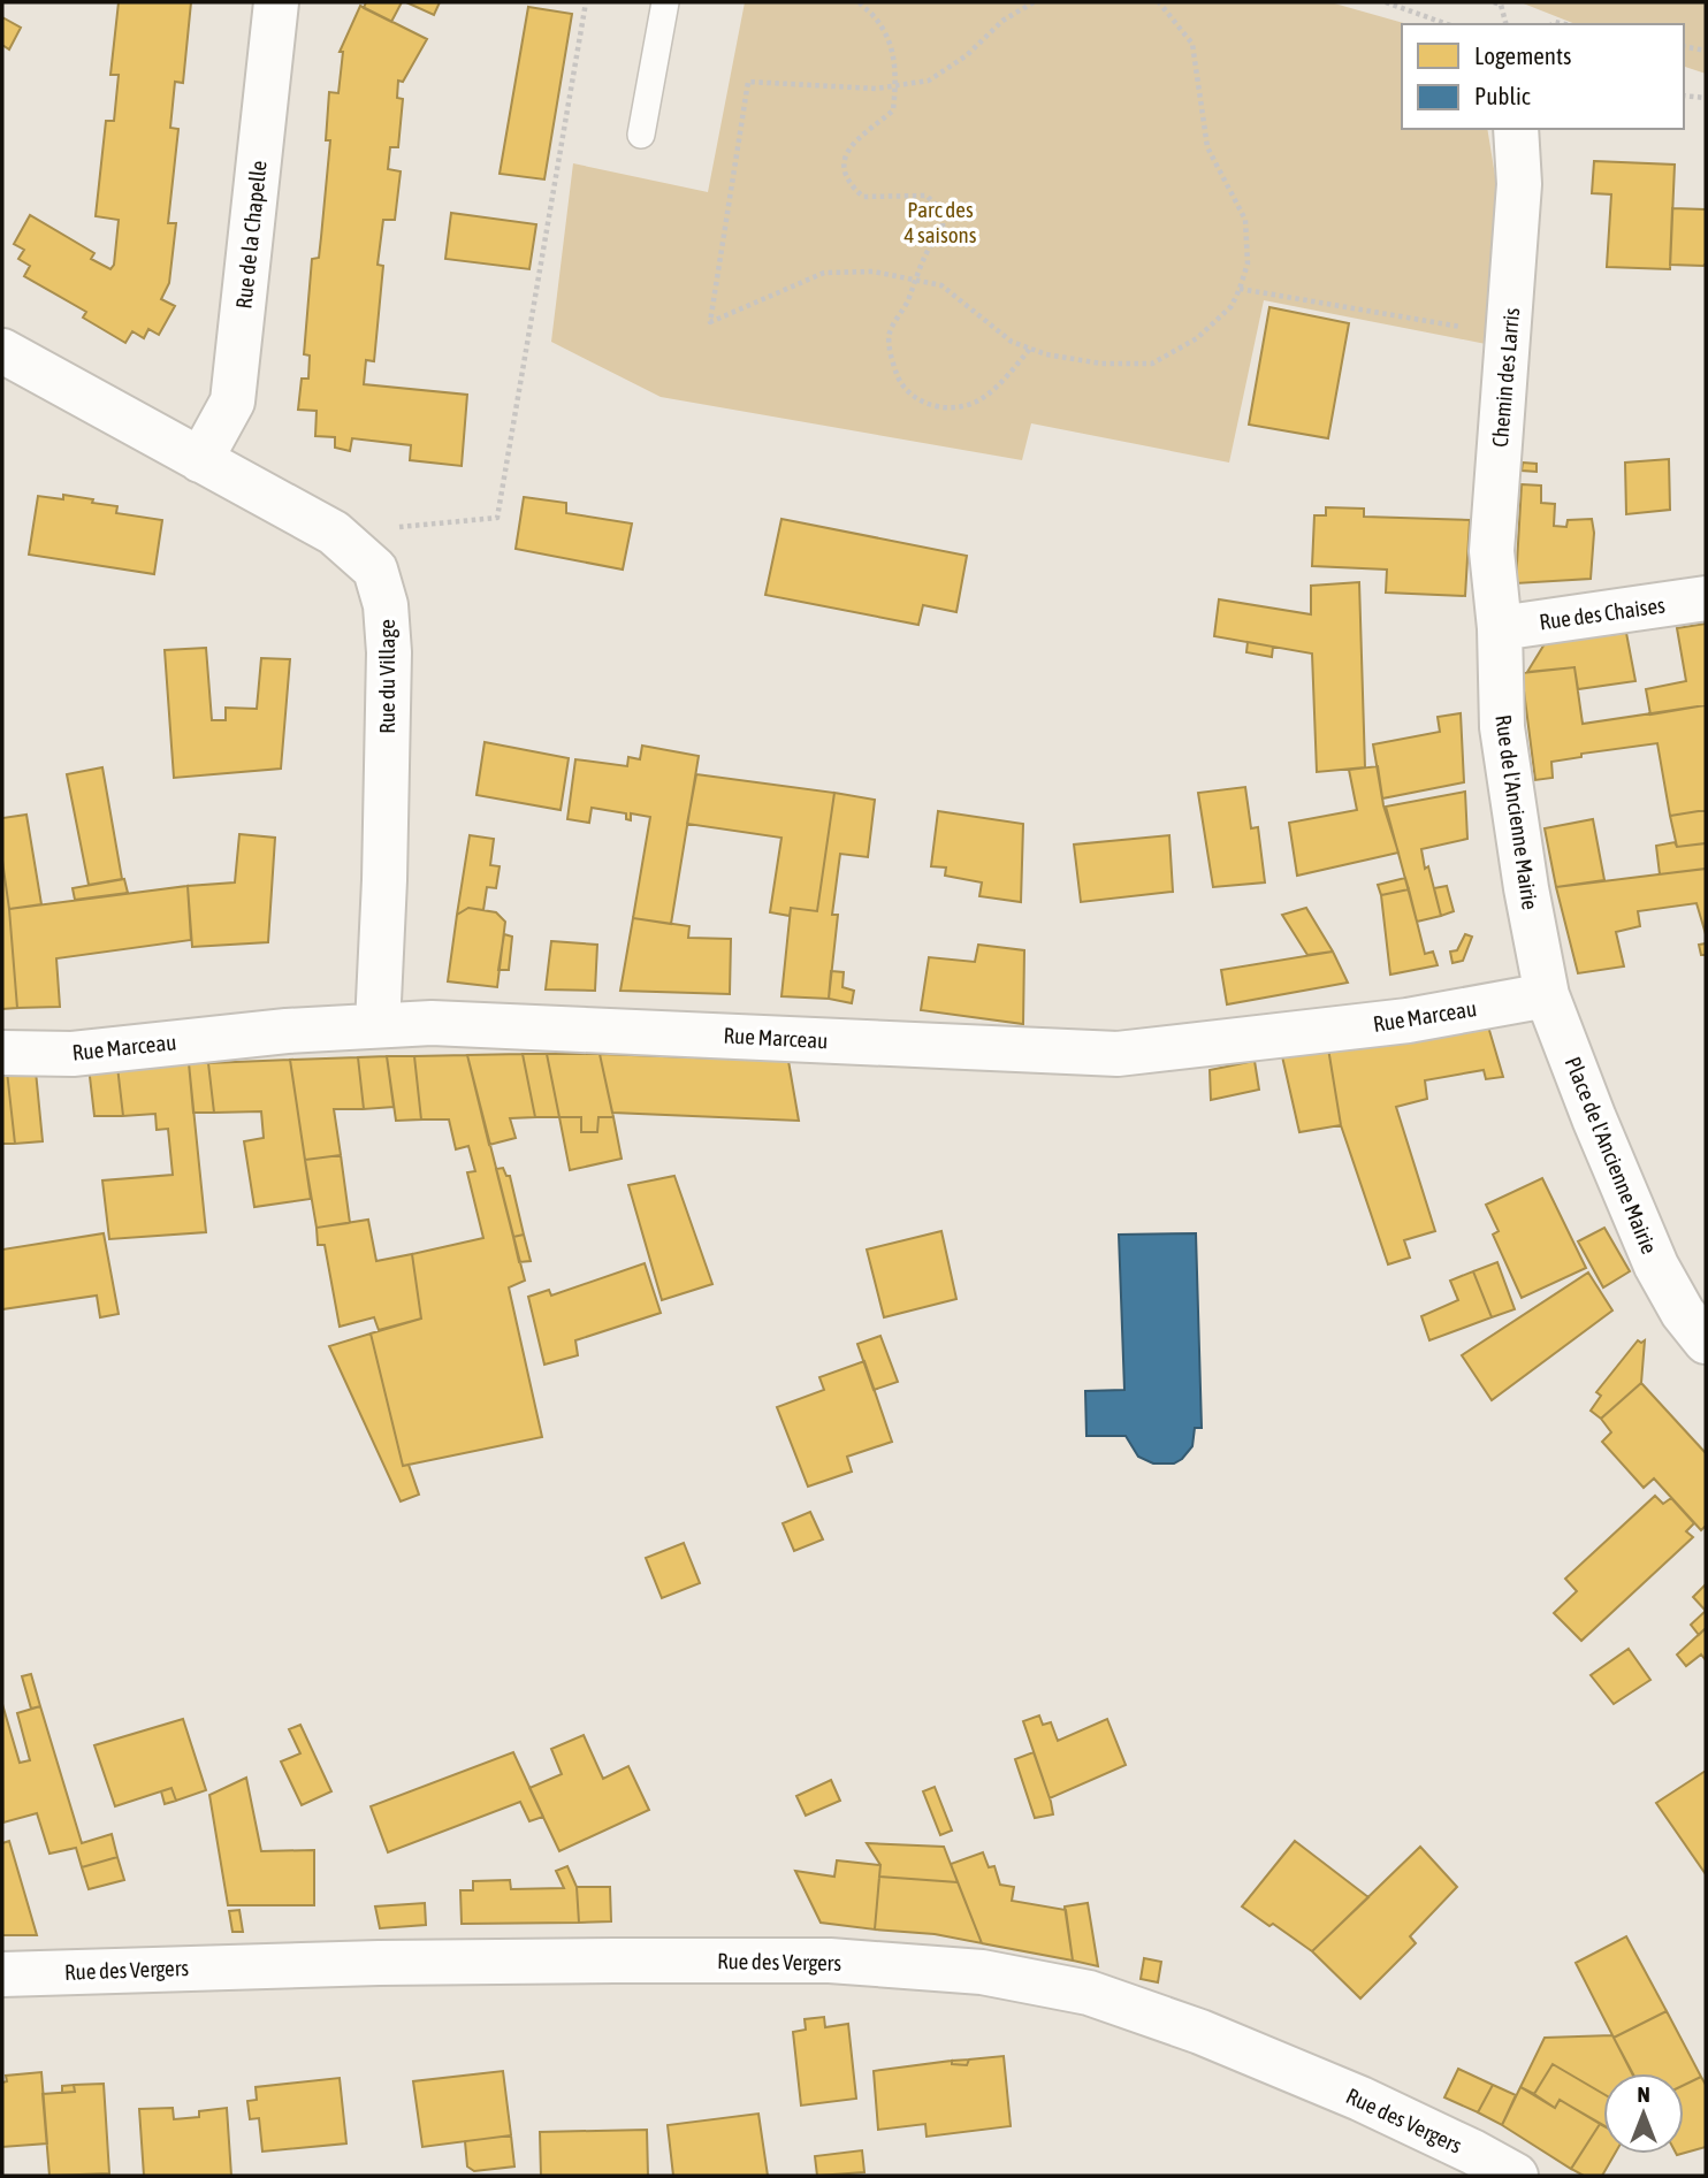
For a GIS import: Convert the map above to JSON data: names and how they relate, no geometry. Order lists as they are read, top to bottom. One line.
{"streets":{"street":["Rue de la Chapelle","Chemin des Larris","Rue des Chaises","Rue du Village","Rue de l'Ancienne Mairie","Rue Marceau","Place de l'Ancienne Mairie","Rue des Vergers"]},"crossings":[["Rue de la Chapelle","Rue du Village"],["Chemin des Larris","Rue des Chaises"],["Chemin des Larris","Rue de l'Ancienne Mairie"],["Rue des Chaises","Rue de l'Ancienne Mairie"],["Rue du Village","Rue Marceau"],["Rue de l'Ancienne Mairie","Rue Marceau"],["Rue de l'Ancienne Mairie","Place de l'Ancienne Mairie"],["Rue Marceau","Place de l'Ancienne Mairie"]],"parks":["Parc des 4 saisons"],"legend":["Logements","Public"],"north":"top"}
